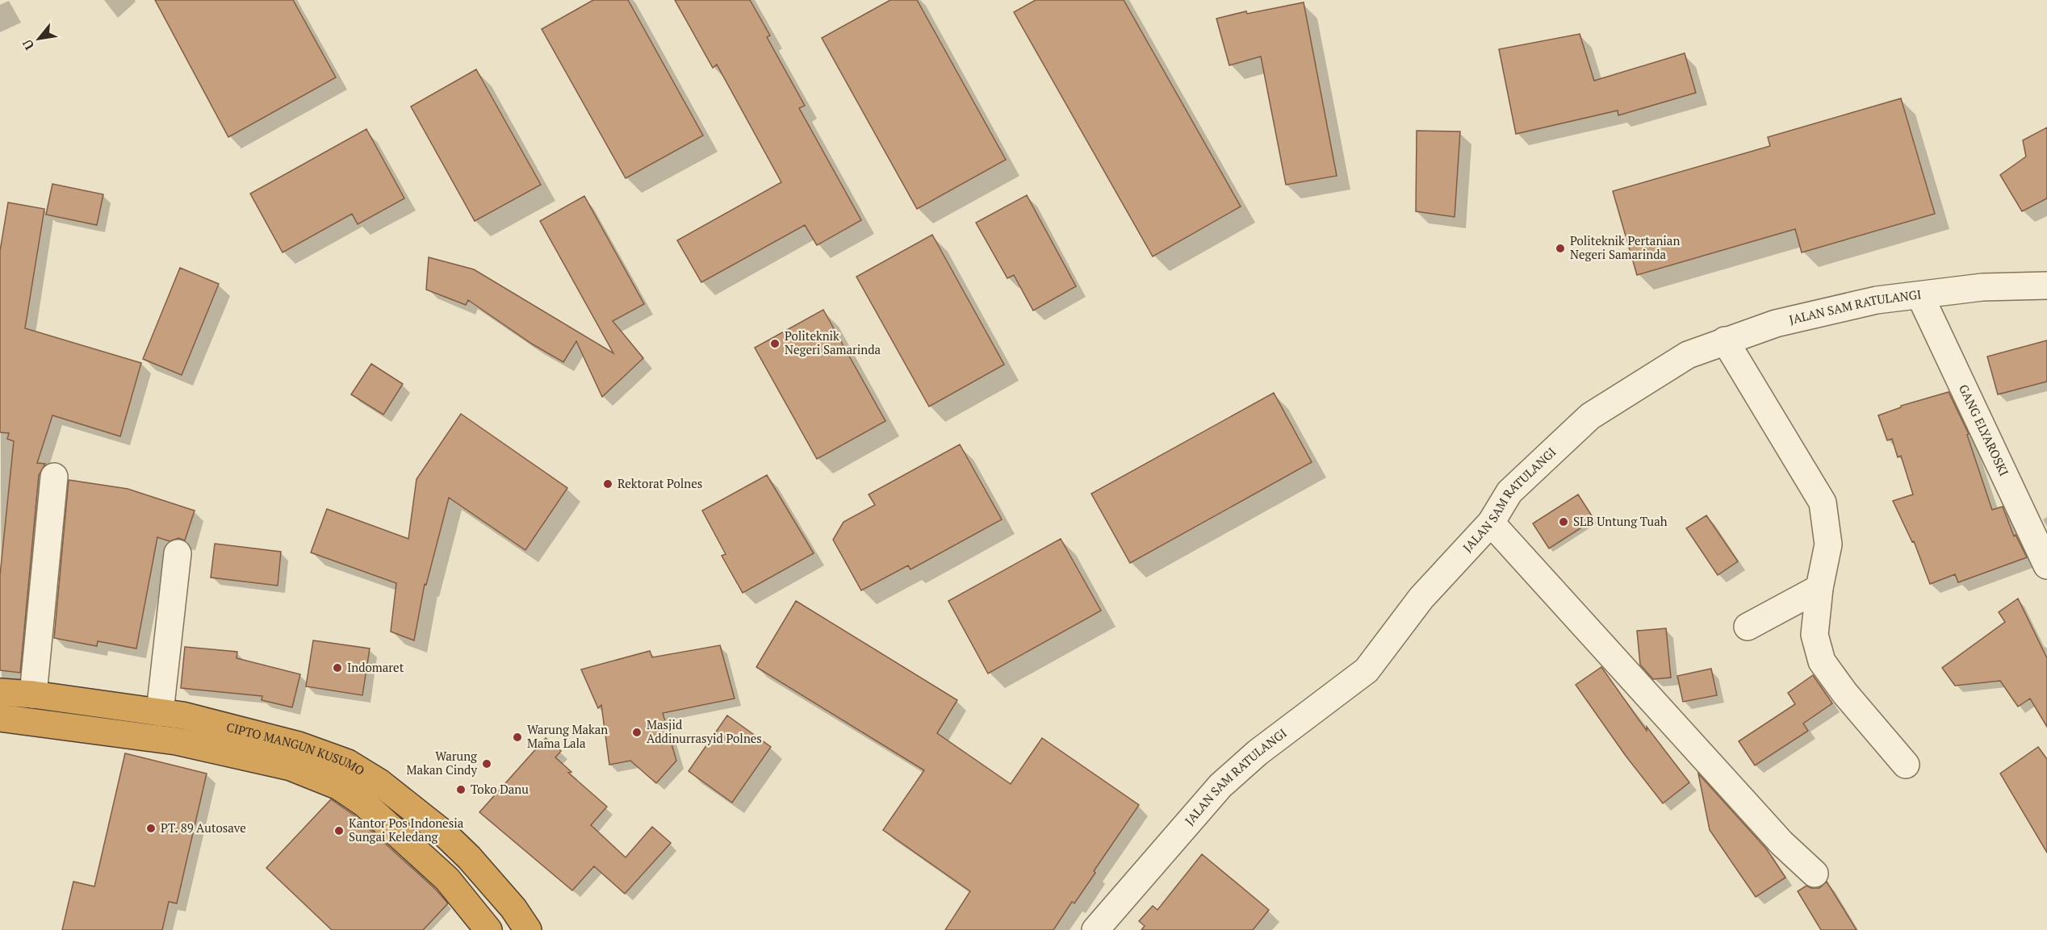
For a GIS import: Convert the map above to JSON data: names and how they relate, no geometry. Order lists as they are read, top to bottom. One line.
{"streets":{"highway":["CIPTO MANGUN KUSUMO"],"street":["JALAN SAM RATULANGI","GANG ELYAROSKI"]},"crossings":[["JALAN SAM RATULANGI","GANG ELYAROSKI"]],"places":["Politeknik Pertanian Negeri Samarinda","Politeknik Negeri Samarinda","Rektorat Polnes","SLB Untung Tuah","Indomaret","Masjid Addinurrasyid Polnes","Warung Makan Mama Lala","Warung Makan Cindy","Toko Danu","PT. 89 Autosave","Kantor Pos Indonesia Sungai Keledang"],"north":"bottom left"}
